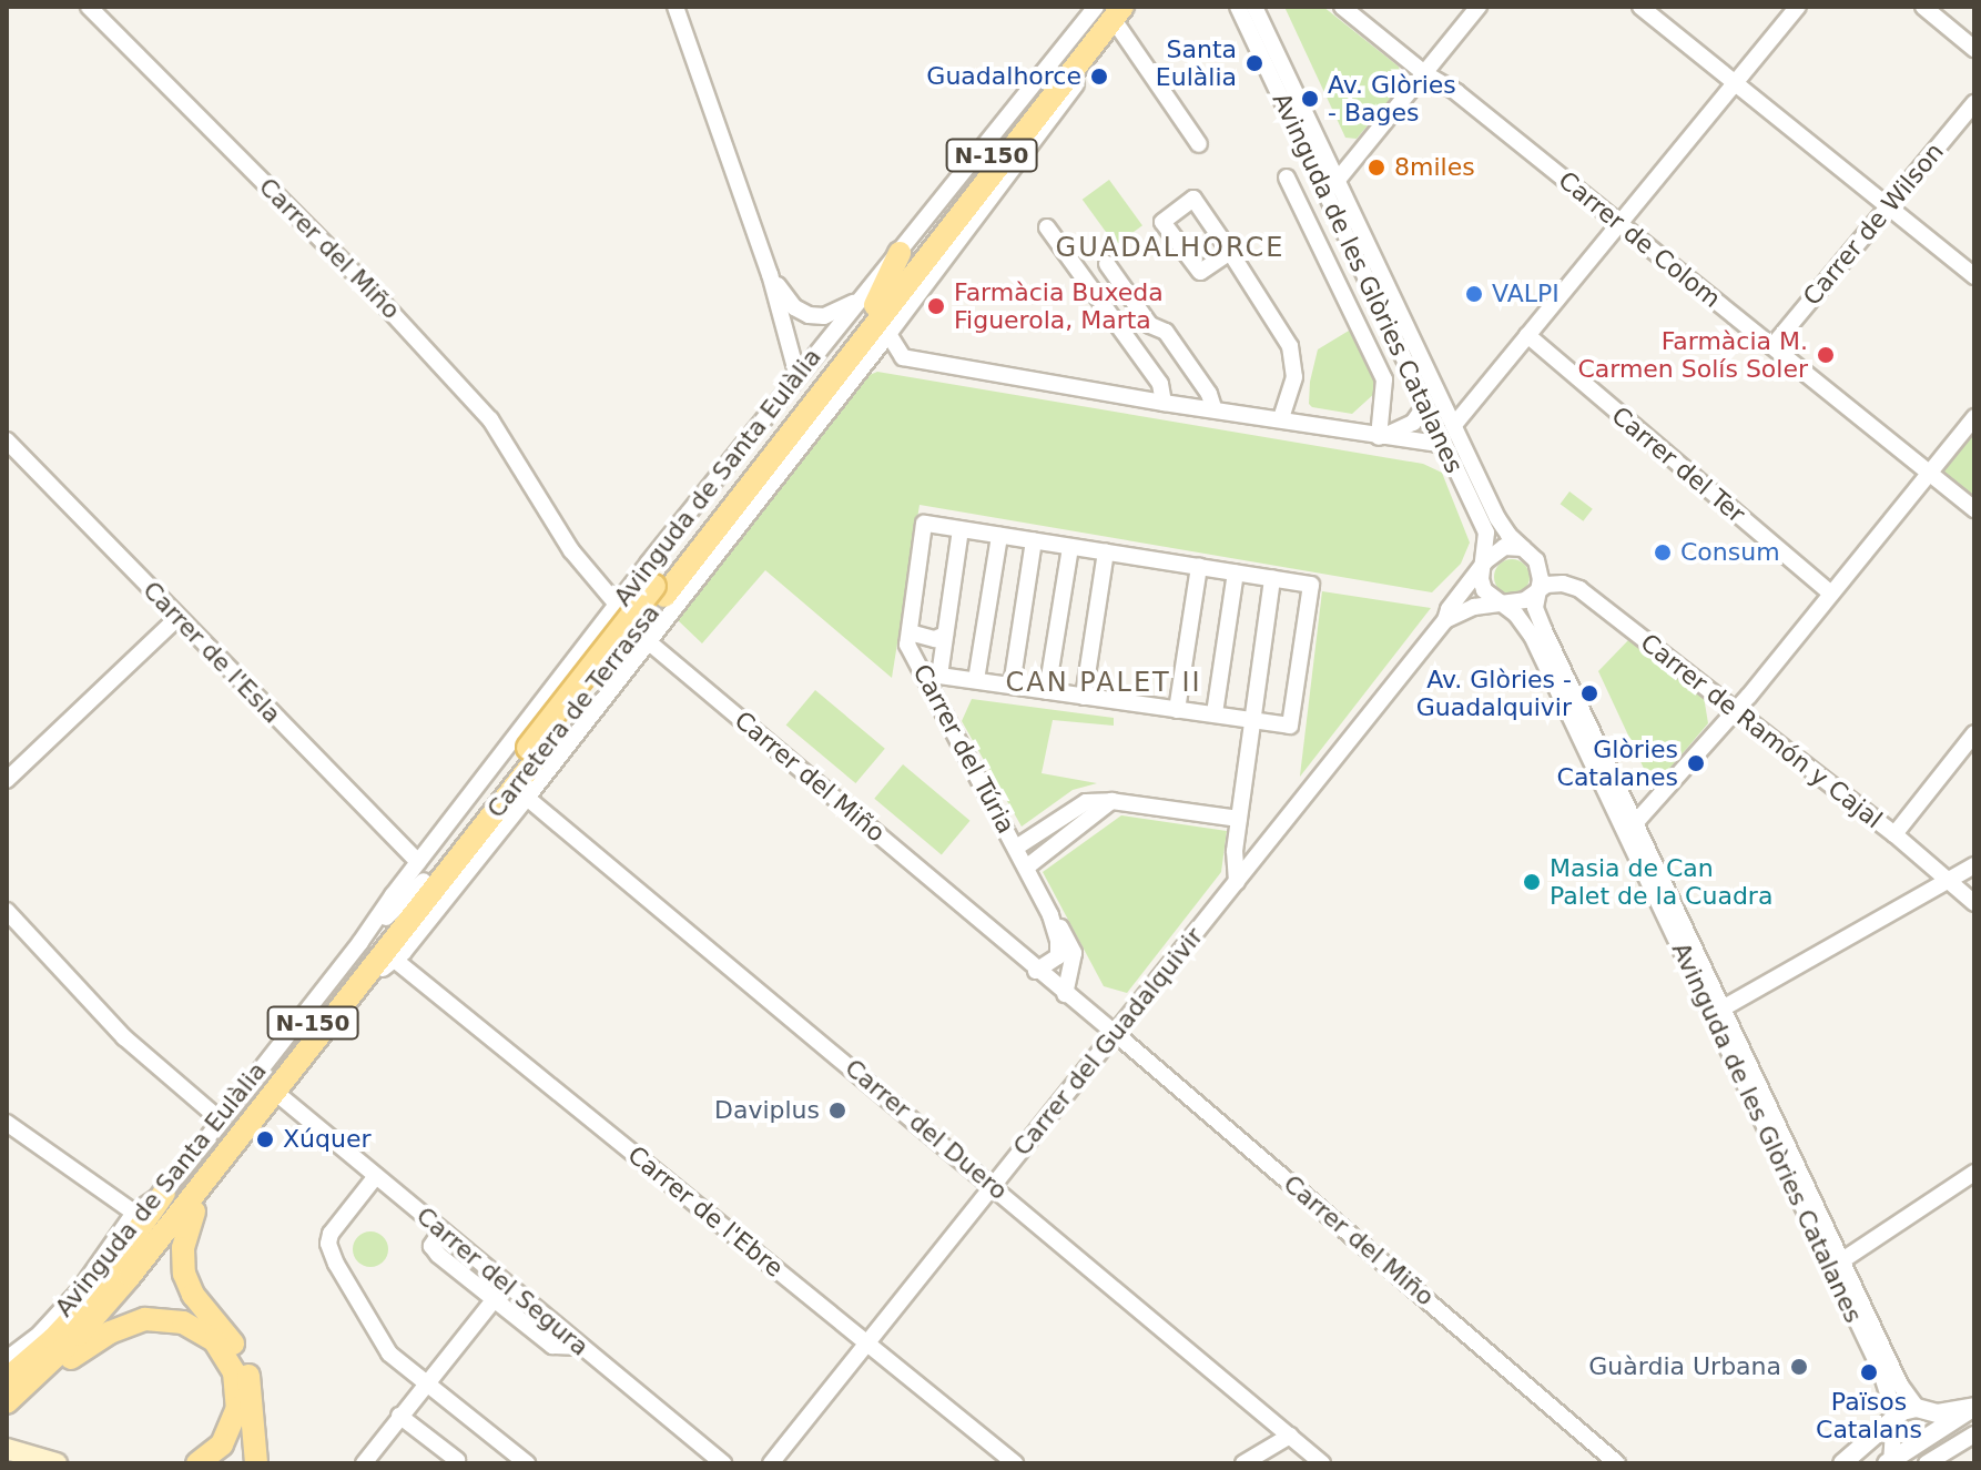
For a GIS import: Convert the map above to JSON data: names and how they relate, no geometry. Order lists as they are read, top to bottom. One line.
{"streets":{"main road":["N-150","Carretera de Terrassa"],"street":["Carrer de Wilson","Carrer de Colom","Carrer del Miño","Avinguda de les Glòries Catalanes","Carrer del Ter","Avinguda de Santa Eulàlia","Carrer de l'Esla","Carrer de Ramón y Cajal","Carrer del Túria","Carrer del Guadalquivir","Carrer del Duero","Carrer de l'Ebre","Carrer del Segura"]},"crossings":[["Carrer de Wilson","Carrer de Colom"],["Carrer del Miño","Avinguda de Santa Eulàlia"],["Carrer del Miño","Carrer del Túria"],["Carrer del Miño","Carrer del Guadalquivir"],["Avinguda de les Glòries Catalanes","Carrer de Ramón y Cajal"],["Avinguda de les Glòries Catalanes","Carrer del Guadalquivir"],["Avinguda de Santa Eulàlia","Carrer de l'Esla"],["Avinguda de Santa Eulàlia","Carretera de Terrassa"],["Avinguda de Santa Eulàlia","Carrer del Duero"],["Avinguda de Santa Eulàlia","Carrer de l'Ebre"],["Carrer de l'Esla","Carretera de Terrassa"],["Carrer de Ramón y Cajal","Carrer del Guadalquivir"],["Carrer del Guadalquivir","Carrer del Duero"],["Carrer del Guadalquivir","Carrer de l'Ebre"]],"districts":["GUADALHORCE","CAN PALET II"],"places":["Santa Eulàlia","Guadalhorce","Av. Glòries - Bages","8miles","VALPI","Farmàcia Buxeda Figuerola, Marta","Farmàcia M. Carmen Solís Soler","Consum","Av. Glòries - Guadalquivir","Glòries Catalanes","Masia de Can Palet de la Cuadra","Daviplus","Xúquer","Guàrdia Urbana","Països Catalans"]}
